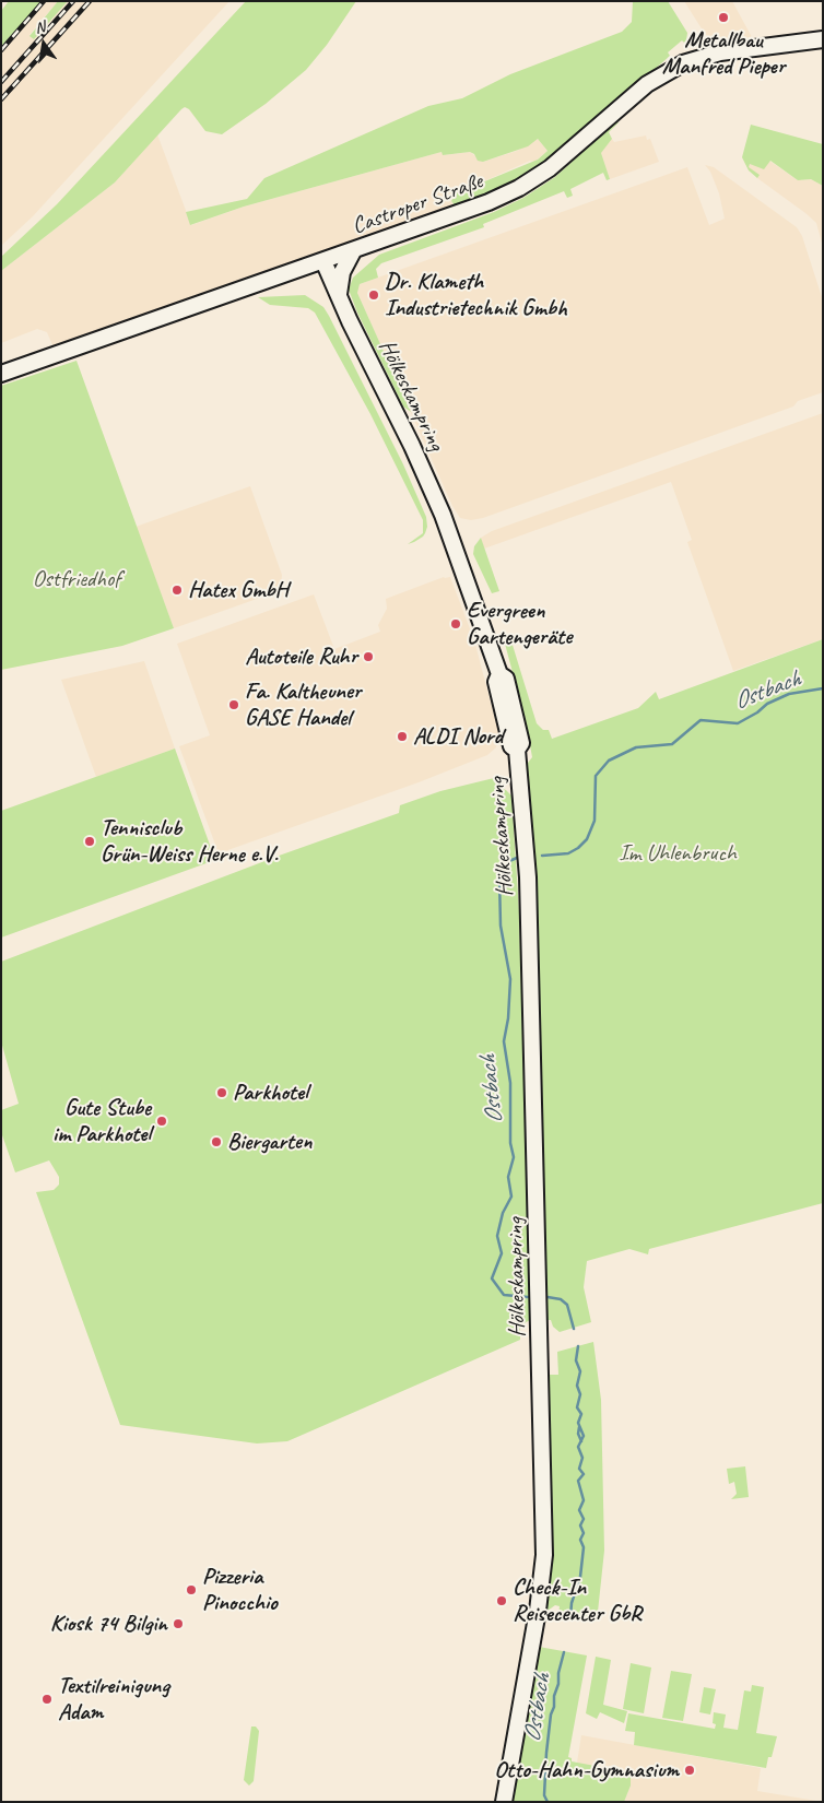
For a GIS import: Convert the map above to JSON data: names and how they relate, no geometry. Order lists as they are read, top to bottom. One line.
{"streets":{"main road":["Castroper Straße","Hölkeskampring"]},"crossings":[["Castroper Straße","Hölkeskampring"]],"water":["Ostbach"],"parks":["Ostfriedhof","Im Uhlenbruch"],"places":["Metallbau Manfred Pieper","Dr. Klameth Industrietechnik Gmbh","Hatex GmbH","Evergreen Gartengeräte","Autoteile Ruhr","Fa. Kaltheuner GASE Handel","ALDI Nord","Tennisclub Grün-Weiss Herne e.V.","Parkhotel","Gute Stube im Parkhotel","Biergarten","Pizzeria Pinocchio","Check-In Reisecenter GbR","Kiosk 74 Bilgin","Textilreinigung Adam","Otto-Hahn-Gymnasium"],"north":"top"}
